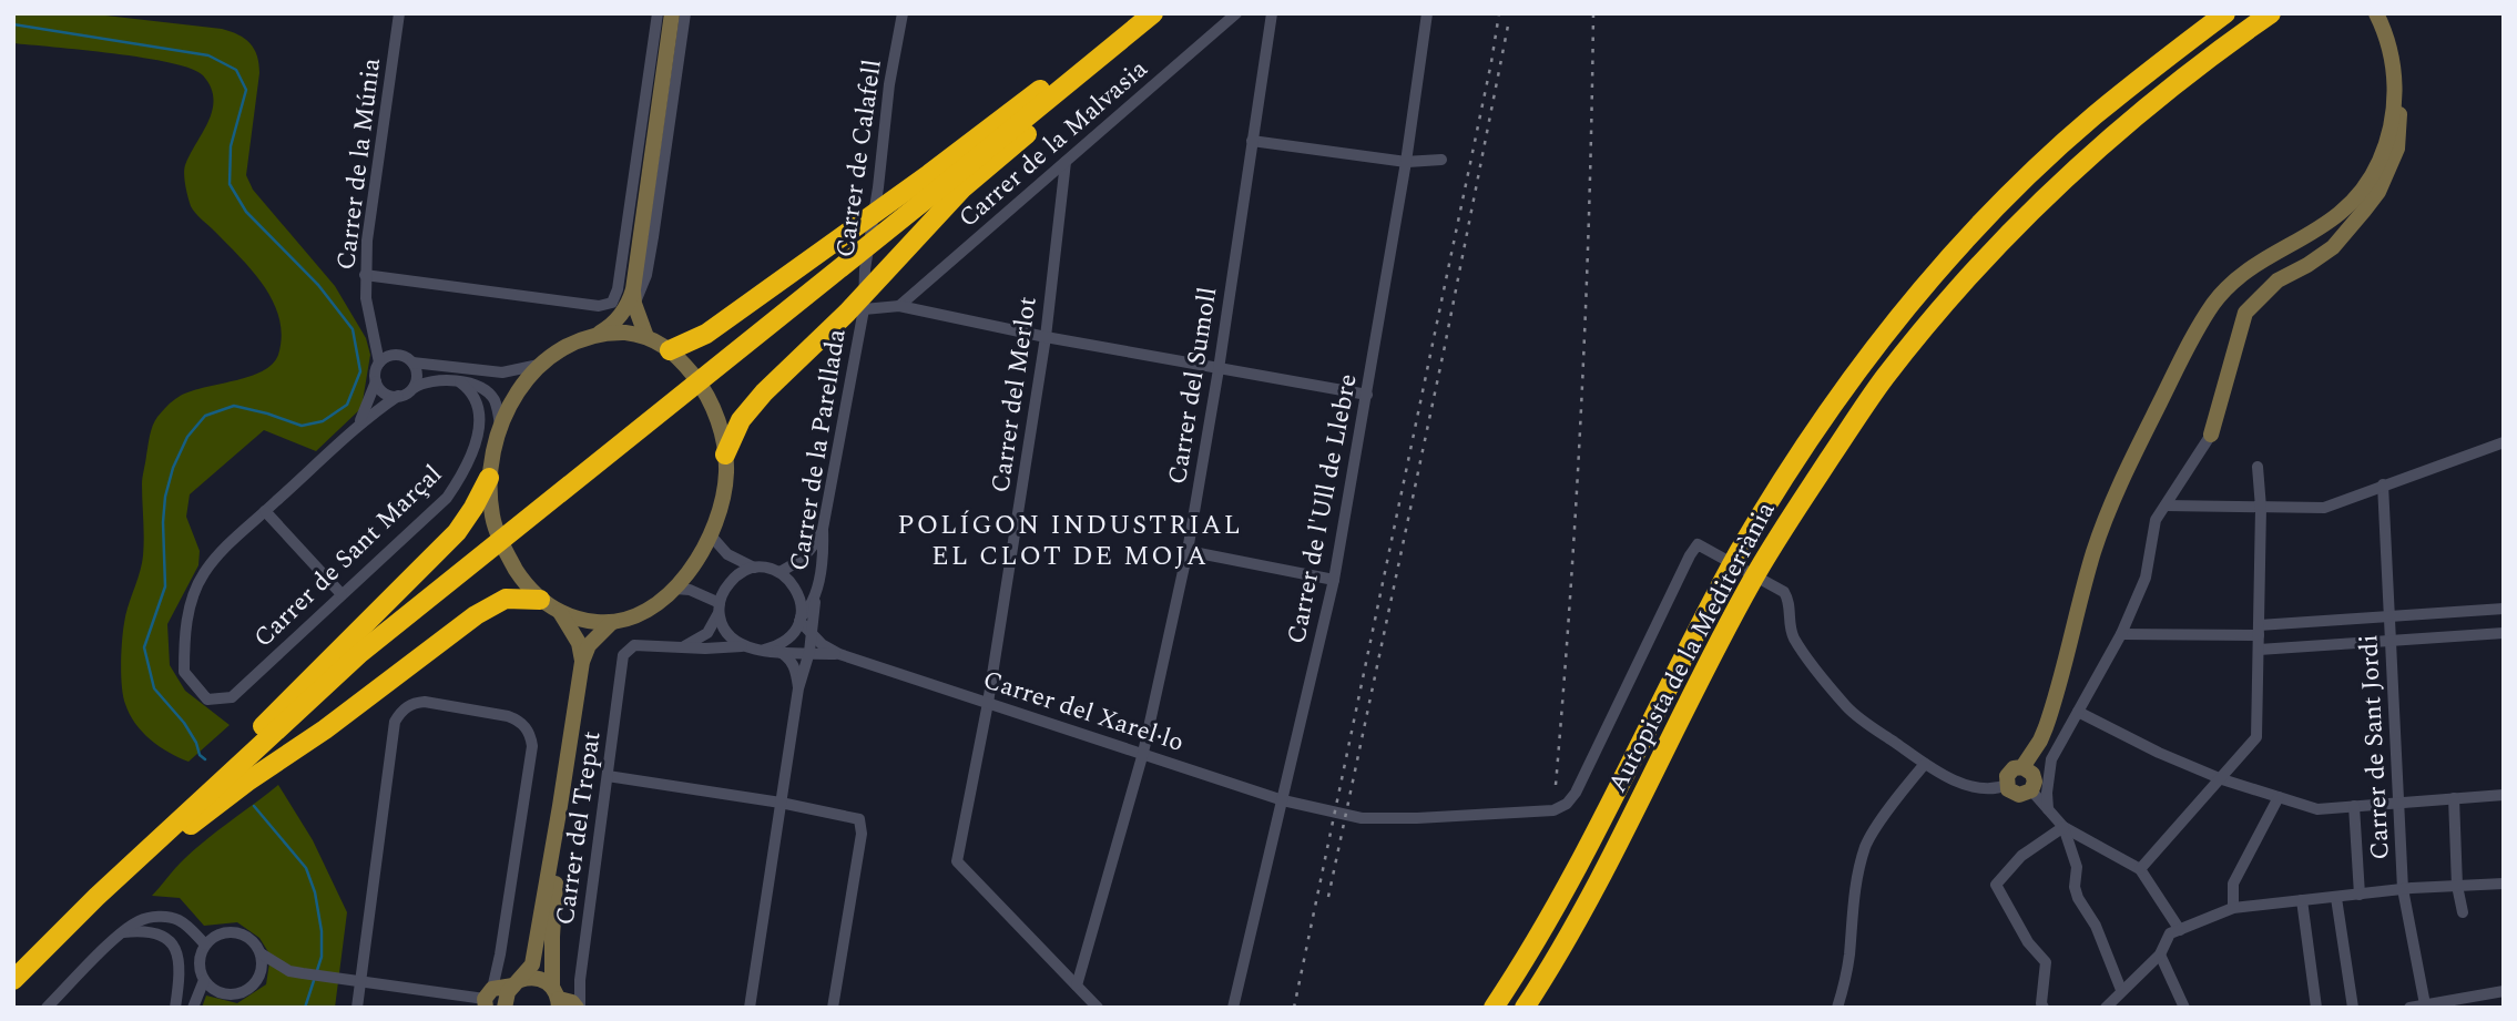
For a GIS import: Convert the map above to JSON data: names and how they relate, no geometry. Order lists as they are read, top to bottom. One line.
{"streets":{"highway":["Autopista de la Mediterrània"],"street":["Carrer de la Malvasia","Carrer de Calafell","Carrer de la Múnia","Carrer del Sumoll","Carrer del Merlot","Carrer de la Parellada","Carrer de l'Ull de Llebre","Carrer de Sant Marçal","Carrer del Xarel·lo","Carrer de Sant Jordi","Carrer del Trepat"]},"crossings":[["Carrer de la Malvasia","Carrer del Merlot"],["Carrer de Calafell","Carrer de la Parellada"],["Carrer del Sumoll","Carrer del Merlot"],["Carrer del Sumoll","Carrer del Xarel·lo"],["Carrer del Merlot","Carrer del Xarel·lo"],["Carrer de l'Ull de Llebre","Carrer del Xarel·lo"]],"districts":["POLÍGON INDUSTRIAL EL CLOT DE MOJA"]}
